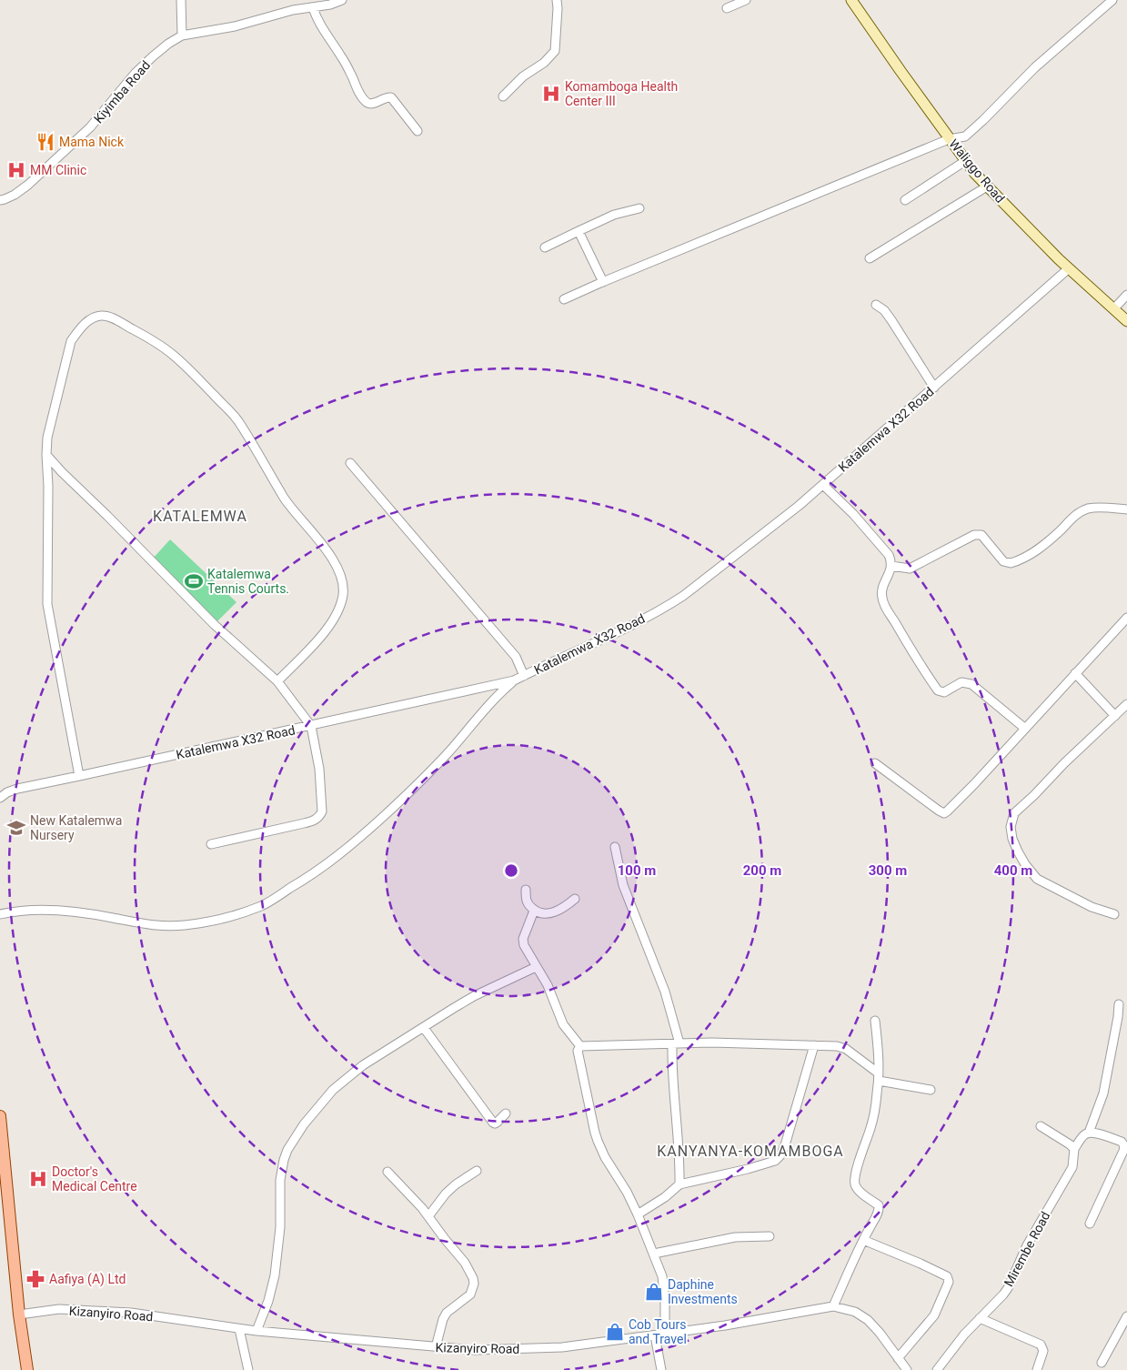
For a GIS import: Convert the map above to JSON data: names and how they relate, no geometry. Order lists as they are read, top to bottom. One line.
{"streets":{"street":["Kiyimba Road","Waliggo Road","Katalemwa X32 Road","Mirembe Road","Kizanyiro Road"]},"crossings":[["Waliggo Road","Katalemwa X32 Road"]],"districts":["KATALEMWA","KANYANYA-KOMAMBOGA"],"places":{"hospital":["Komamboga Health Center III","MM Clinic","Doctor's Medical Centre"],"restaurant":["Mama Nick"],"sports":["Katalemwa Tennis Courts."],"school or university":["New Katalemwa Nursery"],"pharmacy":["Aafiya (A) Ltd"],"shop":["Daphine Investments","Cob Tours and Travel"]},"rings":["100 m","200 m","300 m","400 m"]}
